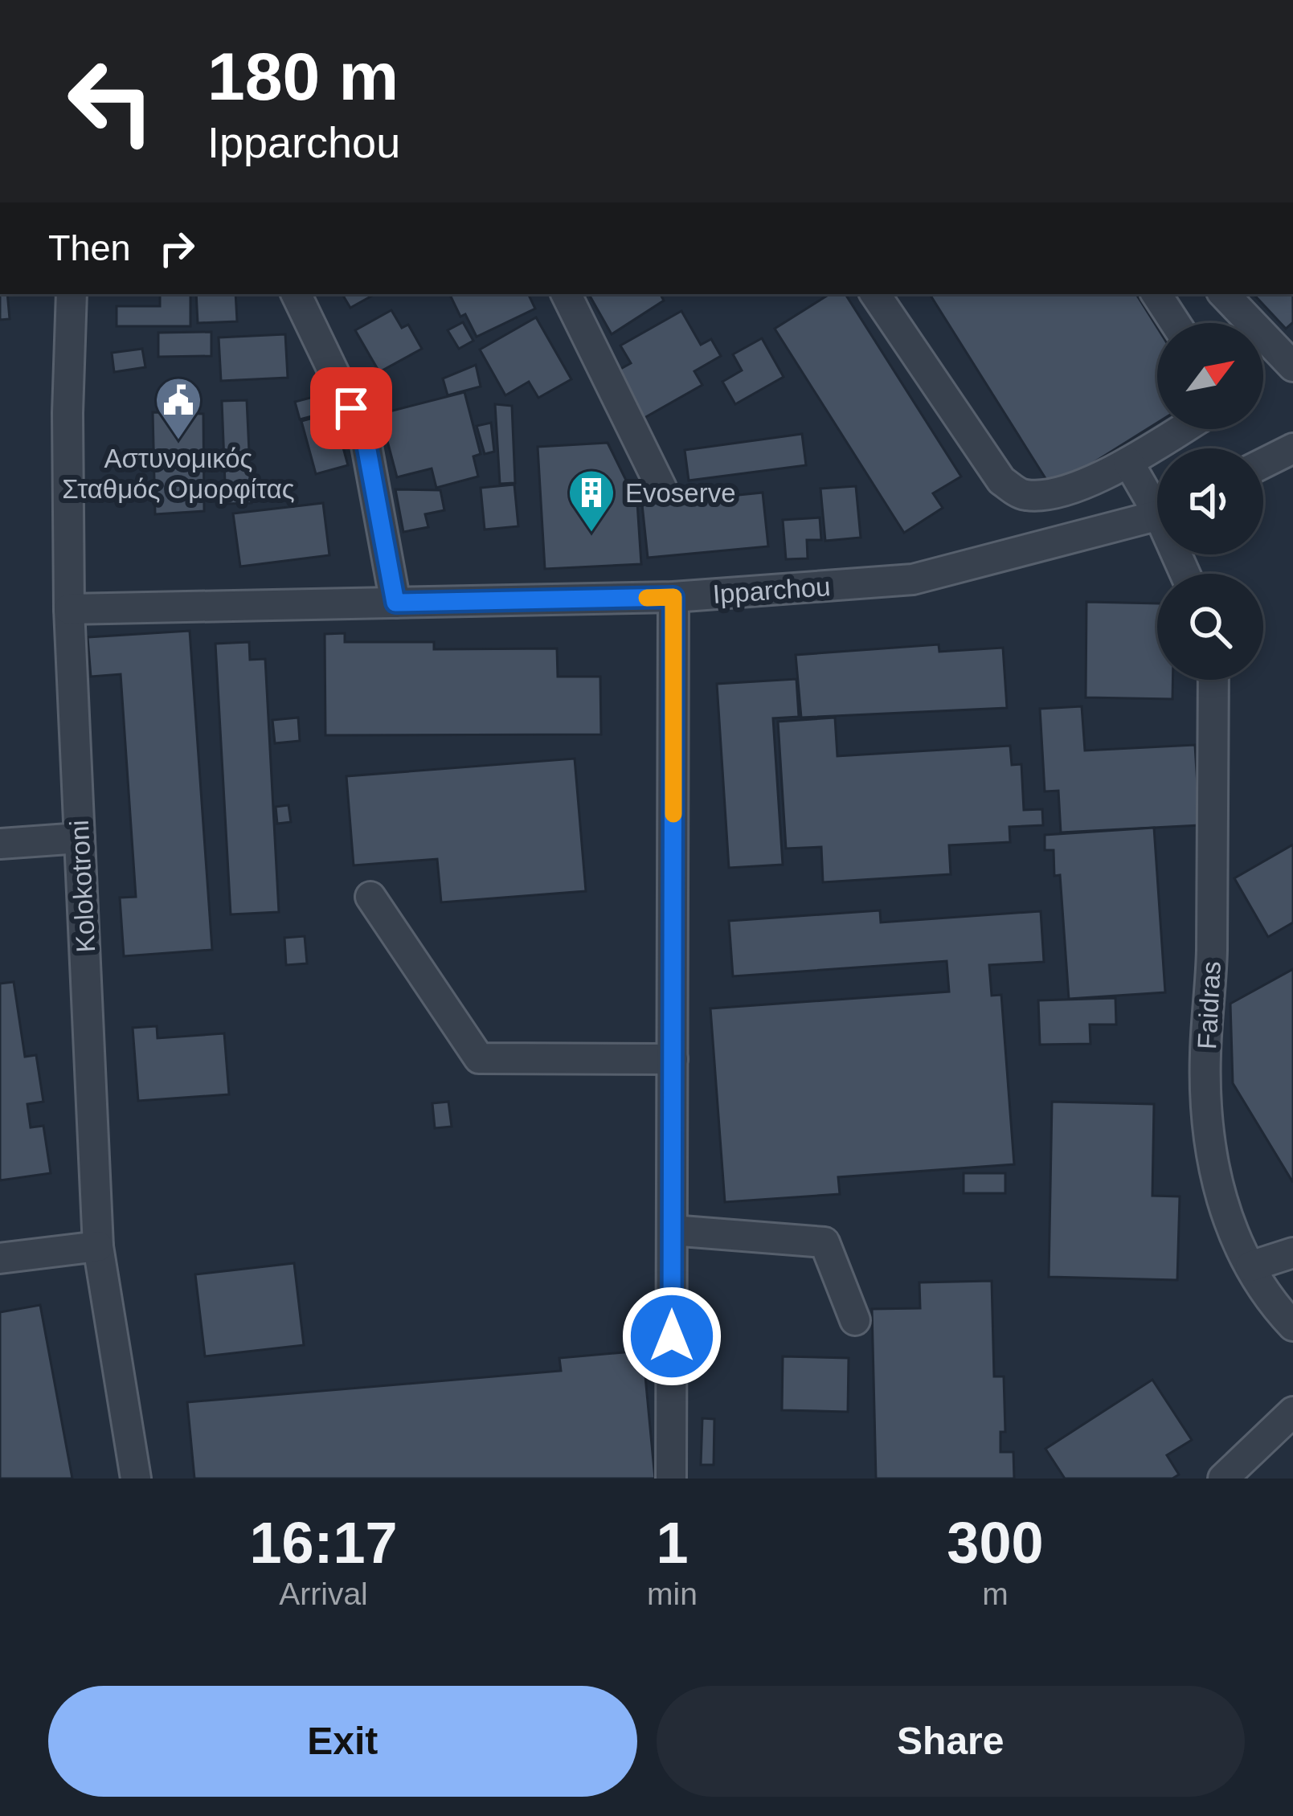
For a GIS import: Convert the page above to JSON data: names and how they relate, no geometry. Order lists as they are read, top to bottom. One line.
{"streets":{"street":["Ipparchou","Kolokotroni","Faidras"]},"crossings":[["Ipparchou","Kolokotroni"]],"places":{"public building":["Αστυνομικός Σταθμός Ομορφίτας"],"building":["Evoserve"]},"north":"top right","page":{"turn":["180 m","Ipparchou"],"then":"Then","eta":["16:17","Arrival","1","min","300","m"],"buttons":["Exit","Share"]}}
